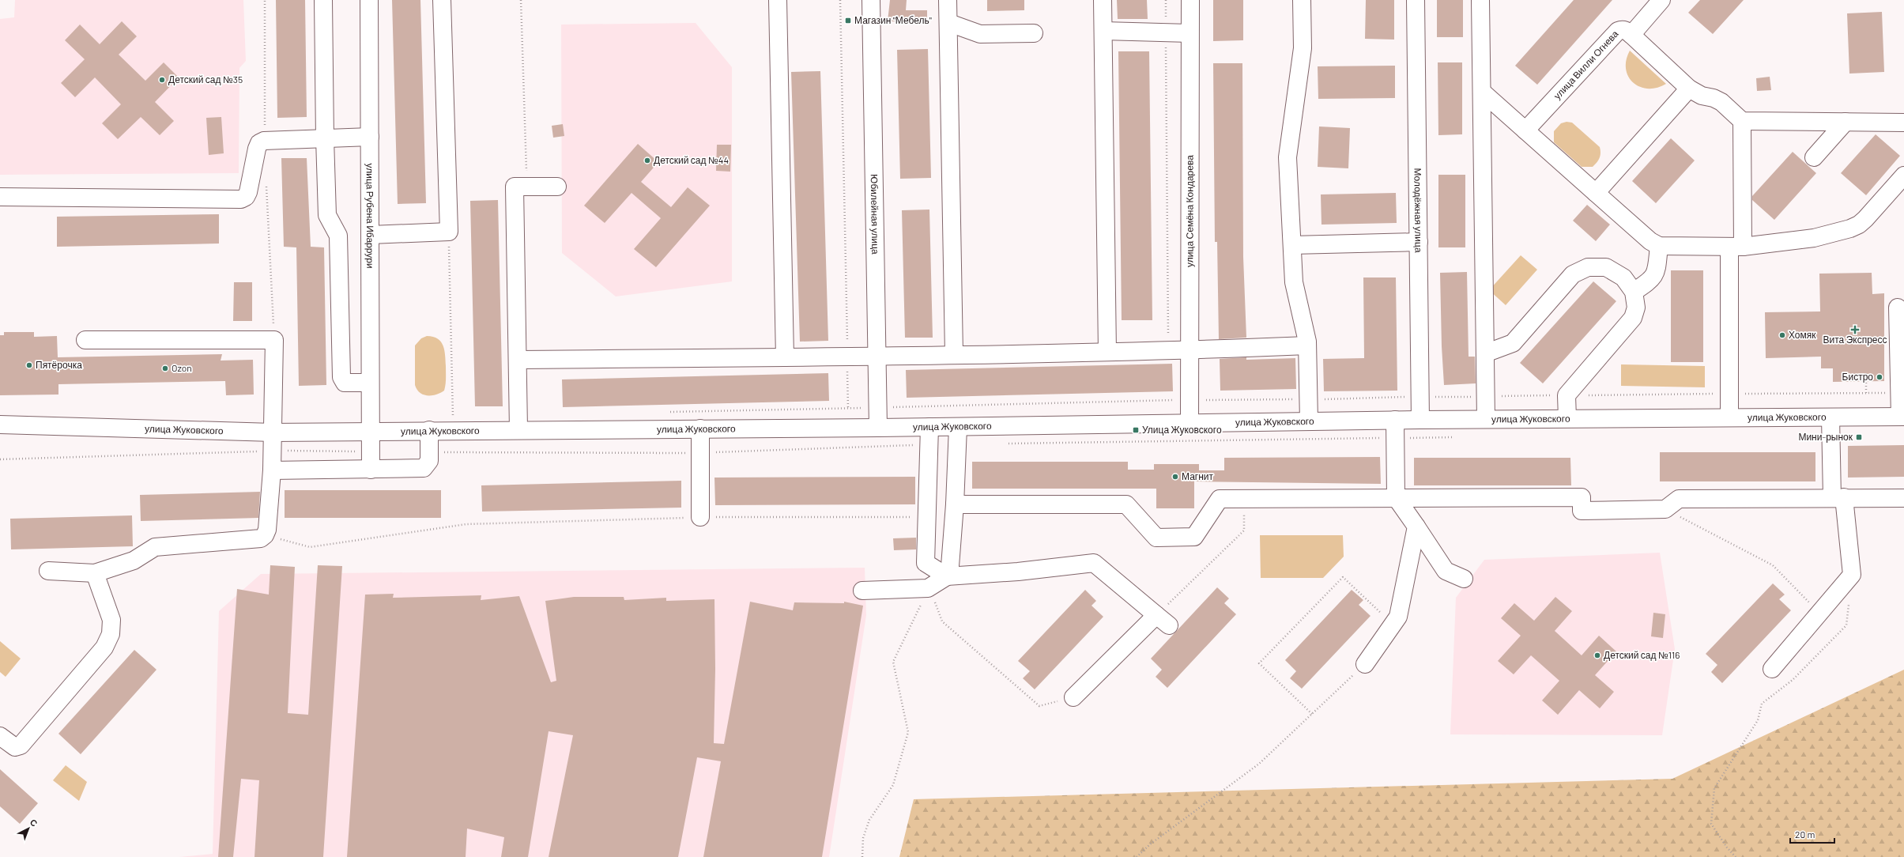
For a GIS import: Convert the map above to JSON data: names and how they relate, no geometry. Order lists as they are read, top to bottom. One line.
{"streets":{"street":["улица Вилли Огнева","Молодёжная улица","улица Семёна Кондарева","Юбилейная улица","улица Рубена Ибаррури","улица Жуковского"]},"crossings":[["Молодёжная улица","улица Жуковского"],["улица Семёна Кондарева","улица Жуковского"],["Юбилейная улица","улица Жуковского"],["улица Рубена Ибаррури","улица Жуковского"]],"places":{"transit":["Магазин \"Мебель\"","Улица Жуковского","Мини-рынок"],"other":["Детский сад №35","Детский сад №44","Хомяк","Пятёрочка","Ozon","Бистро","Магнит","Детский сад №116"],"health":["Вита Экспресс"]},"scale_bar":"20 m","north":"top right"}
